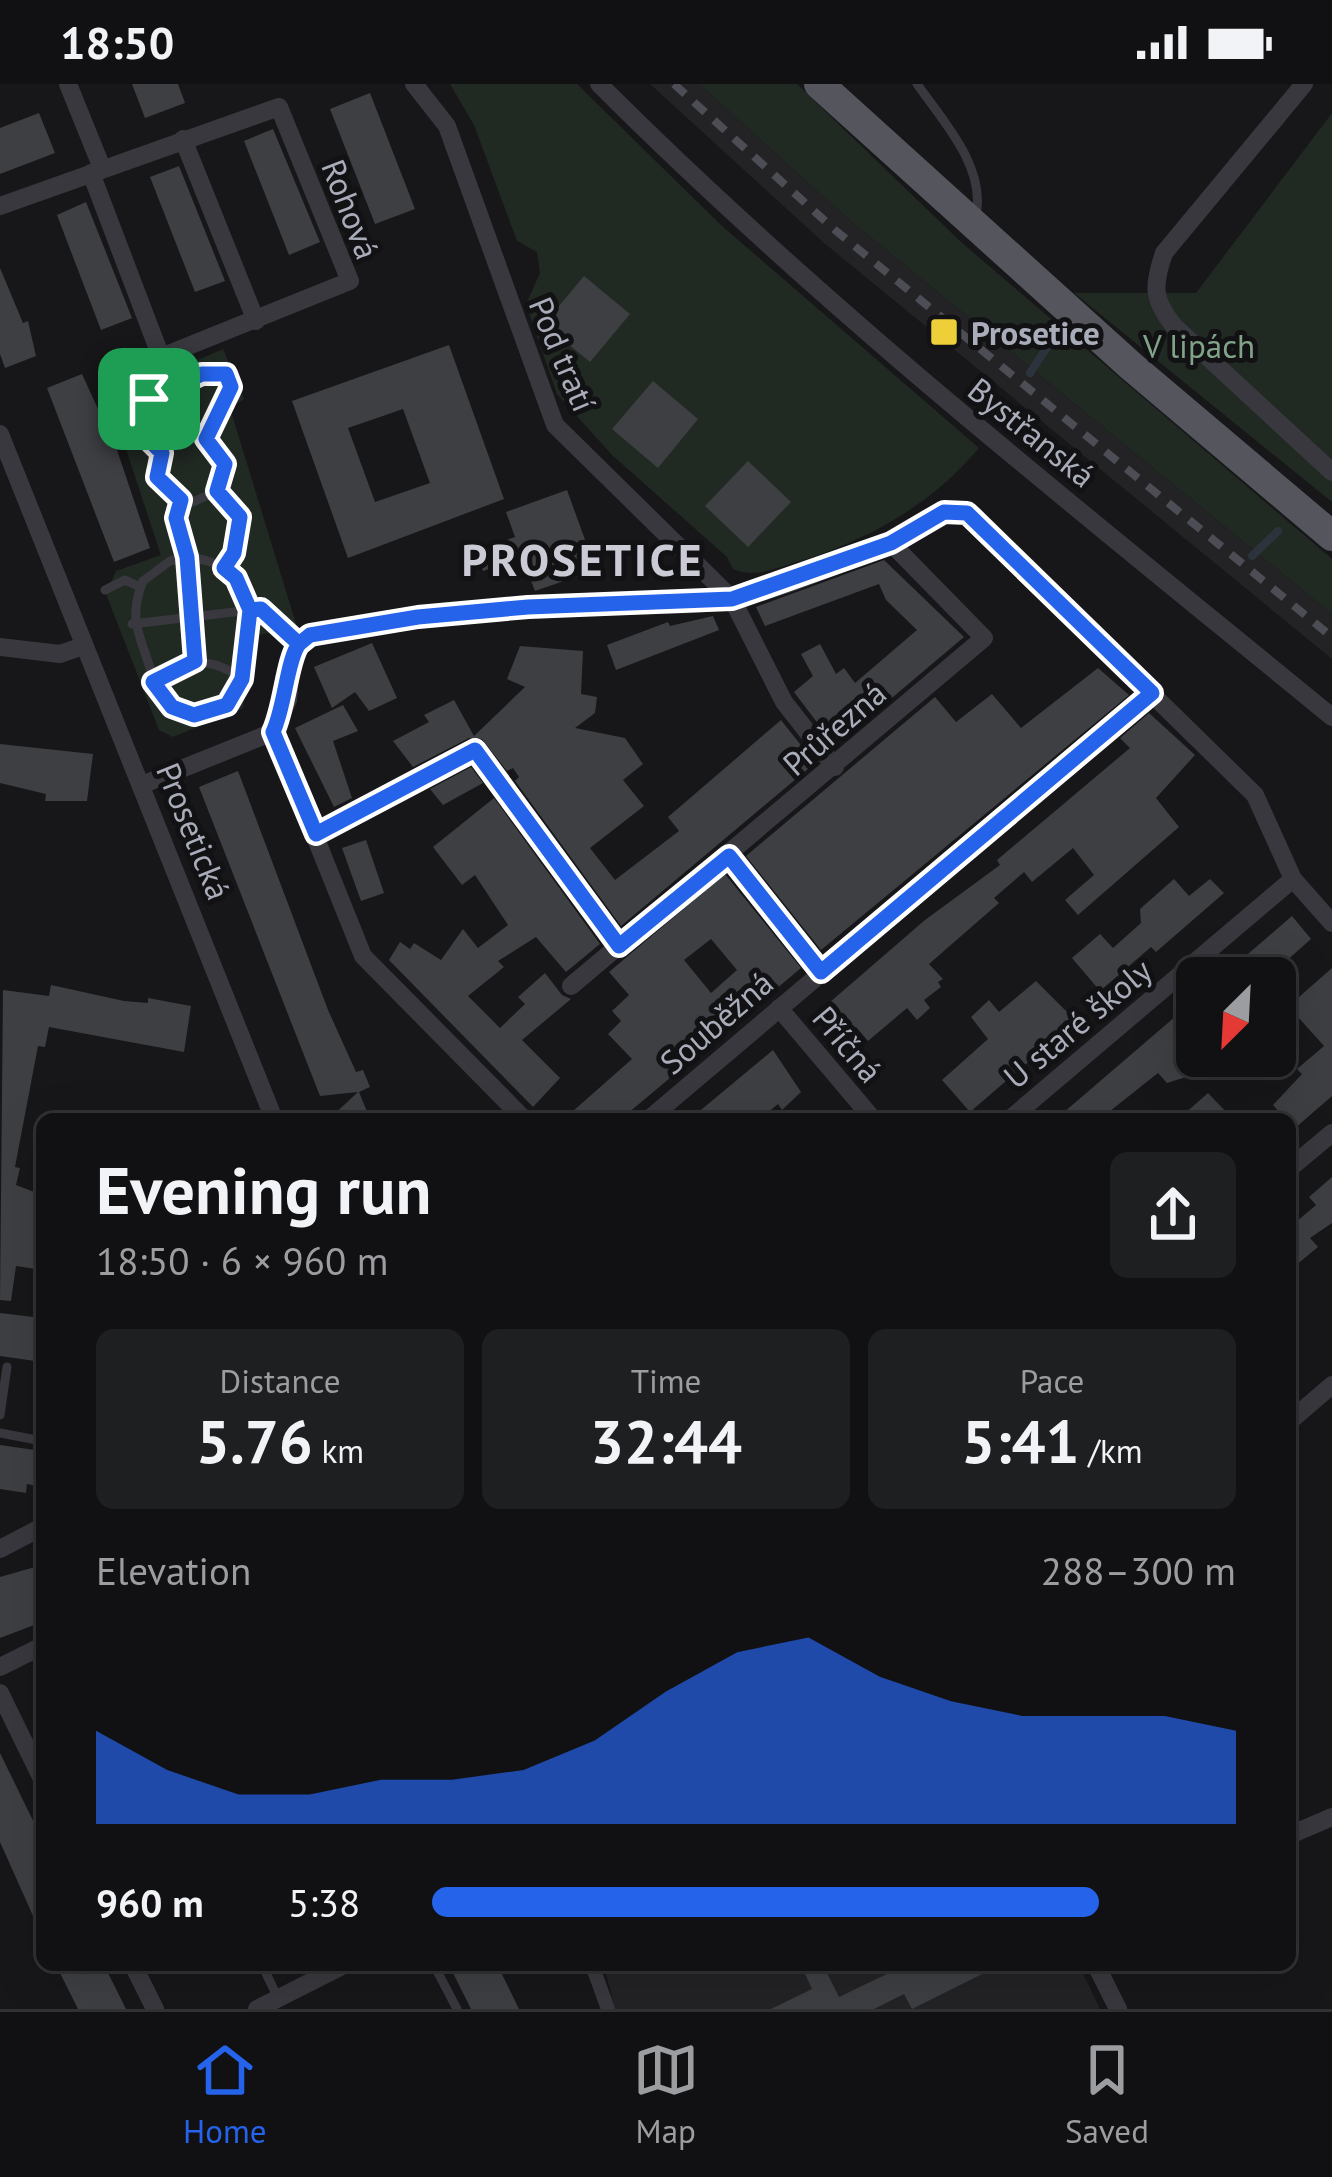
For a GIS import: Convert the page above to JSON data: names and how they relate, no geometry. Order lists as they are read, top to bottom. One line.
{"streets":{"street":["Rohová","Pod tratí","Bystřanská","Průřezná","Prosetická","Souběžná","U staré školy","Příčná"]},"crossings":[["Pod tratí","Průřezná"],["Souběžná","Příčná"]],"districts":["PROSETICE"],"parks":["V lipách"],"places":{"transit":["Prosetice"]},"north":"bottom left","page":{"status":"18:50","heading":["Evening run","18:50 · 6 × 960 m"],"stats":[["Distance","5.76 km"],["Time","32:44"],["Pace","5:41 /km"]],"chart":["Elevation","288–300 m"],"list":[{"name":"960 m","note":"5:38"}],"tabs":["Home","Map","Saved"]}}
